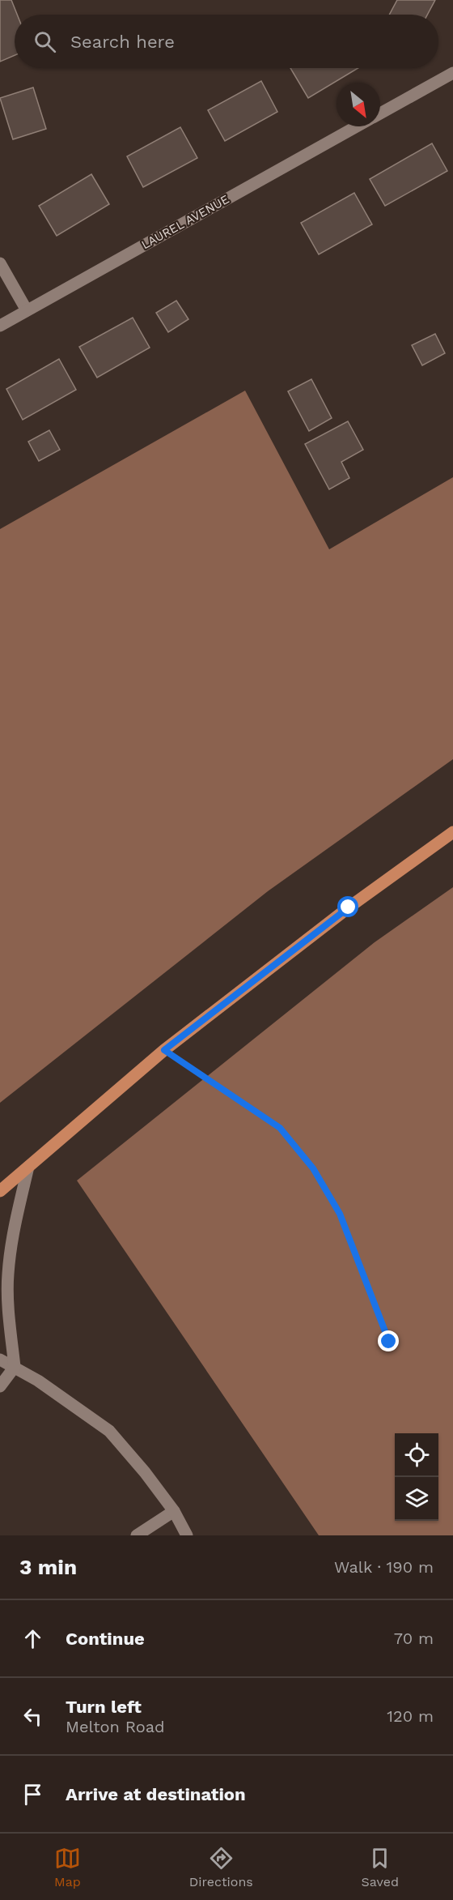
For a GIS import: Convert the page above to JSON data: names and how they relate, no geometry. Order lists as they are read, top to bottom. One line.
{"streets":{"street":["LAUREL AVENUE"]},"north":"bottom right","page":{"search":"Search here","heading":["3 min","Walk · 190 m"],"list":[["Continue","70 m"],["Turn left","Melton Road","120 m"],"Arrive at destination"],"nav":["Map","Directions","Saved"]}}
